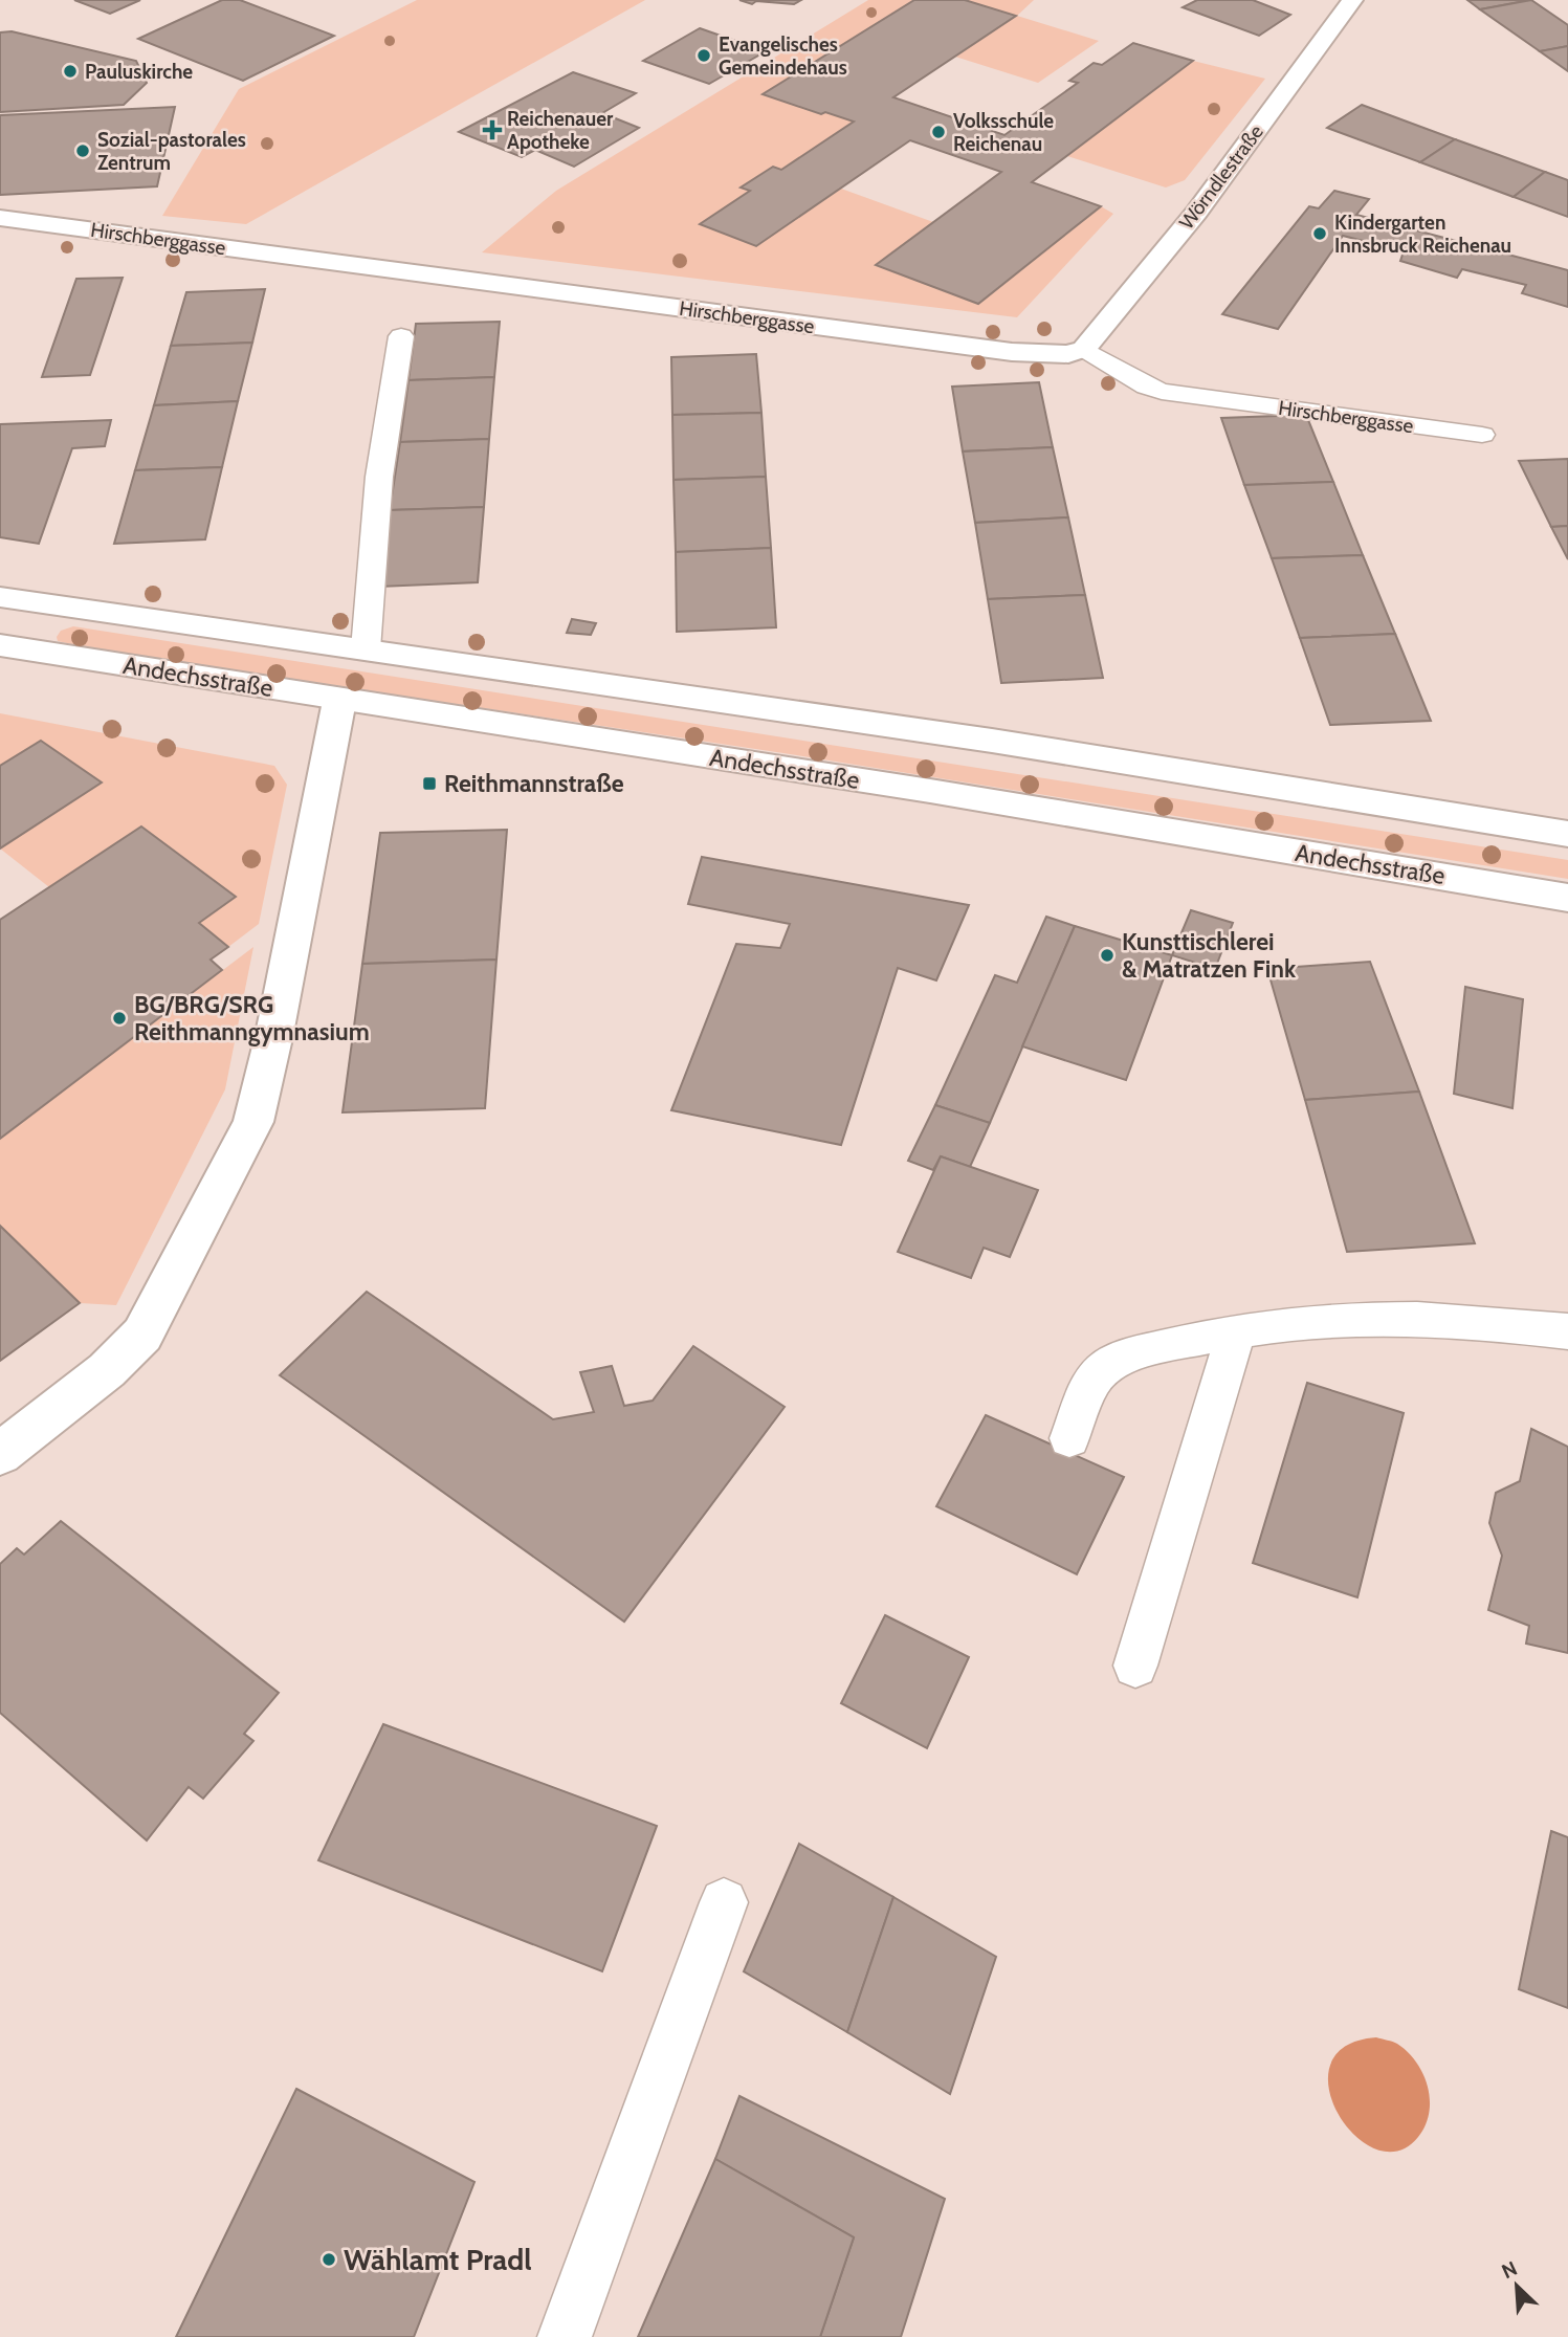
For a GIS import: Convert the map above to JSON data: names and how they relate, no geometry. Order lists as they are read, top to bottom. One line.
{"streets":{"street":["Wörndlestraße","Hirschberggasse","Andechsstraße"]},"crossings":[["Wörndlestraße","Hirschberggasse"]],"places":{"other":["Evangelisches Gemeindehaus","Pauluskirche","Volksschule Reichenau","Sozial-pastorales Zentrum","Kindergarten Innsbruck Reichenau","Kunsttischlerei & Matratzen Fink","BG/BRG/SRG Reithmanngymnasium","Wählamt Pradl"],"health":["Reichenauer Apotheke"],"transit":["Reithmannstraße"]},"north":"top left"}
